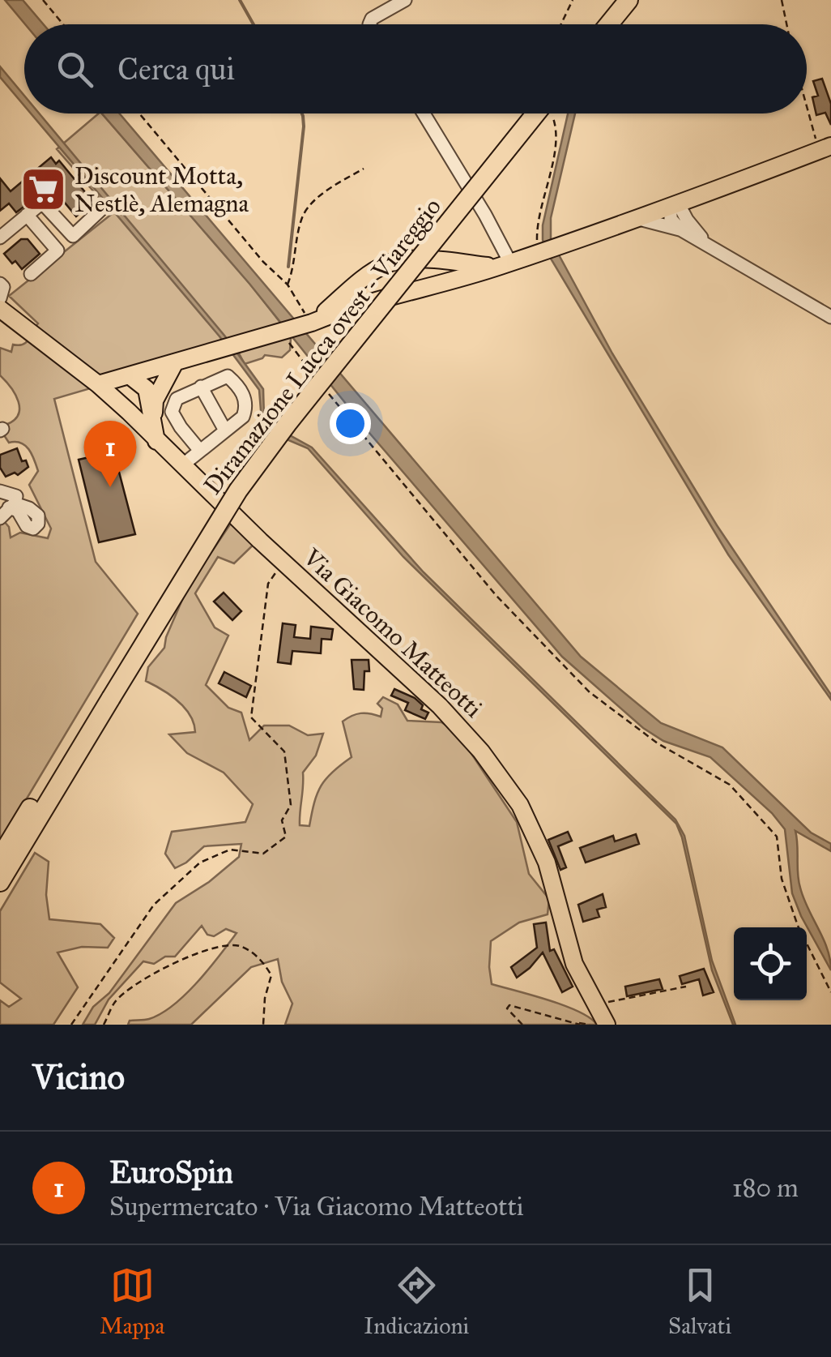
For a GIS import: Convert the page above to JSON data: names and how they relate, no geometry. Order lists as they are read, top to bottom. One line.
{"streets":{"highway":["Diramazione Lucca ovest - Viareggio"],"main road":["Via Giacomo Matteotti"]},"places":{"supermarket":["Discount Motta, Nestlè, Alemagna"]},"page":{"search":"Cerca qui","pins":"1","heading":"Vicino","list":[{"mark":"1","name":"EuroSpin","note":"Supermercato · Via Giacomo Matteotti","value":"180 m"}],"nav":["Mappa","Indicazioni","Salvati"]}}
